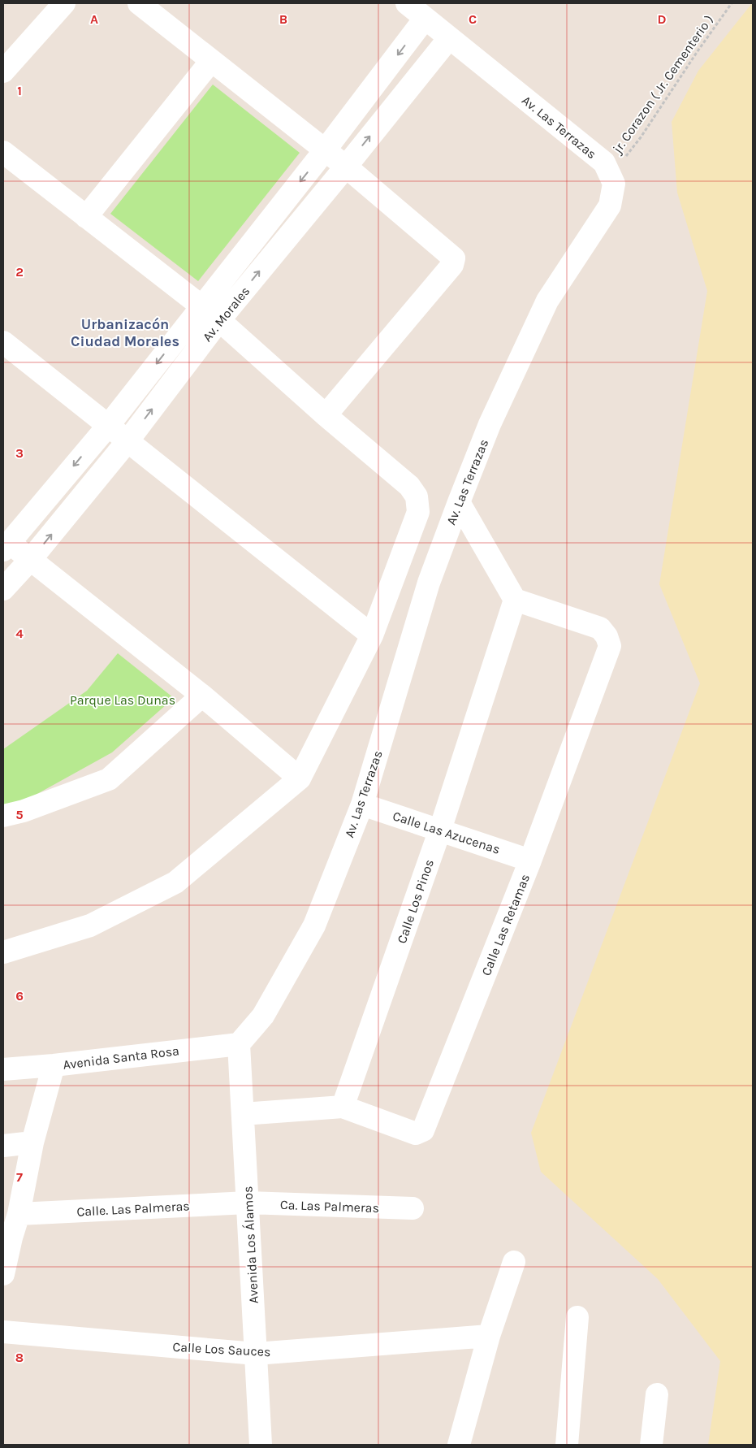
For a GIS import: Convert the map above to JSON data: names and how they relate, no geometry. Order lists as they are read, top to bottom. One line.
{"streets":{"street":["Av. Las Terrazas","Av. Morales","Calle Las Azucenas","Calle Los Pinos","Calle Las Retamas","Avenida Santa Rosa","Ca. Las Palmeras","Calle. Las Palmeras","Avenida Los Álamos","Calle Los Sauces"],"path":["jr. Corazon ( Jr. Cementerio )"]},"crossings":[["jr. Corazon ( Jr. Cementerio )","Av. Las Terrazas"],["Av. Las Terrazas","Av. Morales"],["Av. Las Terrazas","Calle Las Azucenas"],["Av. Las Terrazas","Avenida Santa Rosa"],["Av. Las Terrazas","Avenida Los Álamos"],["Calle Las Azucenas","Calle Los Pinos"],["Calle Las Azucenas","Calle Las Retamas"],["Calle Los Pinos","Calle Las Retamas"],["Avenida Santa Rosa","Avenida Los Álamos"],["Ca. Las Palmeras","Calle. Las Palmeras"],["Ca. Las Palmeras","Avenida Los Álamos"],["Calle. Las Palmeras","Avenida Los Álamos"],["Avenida Los Álamos","Calle Los Sauces"]],"districts":["Urbanizacón Ciudad Morales"],"parks":["Parque Las Dunas"],"grid":{"columns":["A","B","C","D"],"rows":["1","2","3","4","5","6","7","8"]}}
